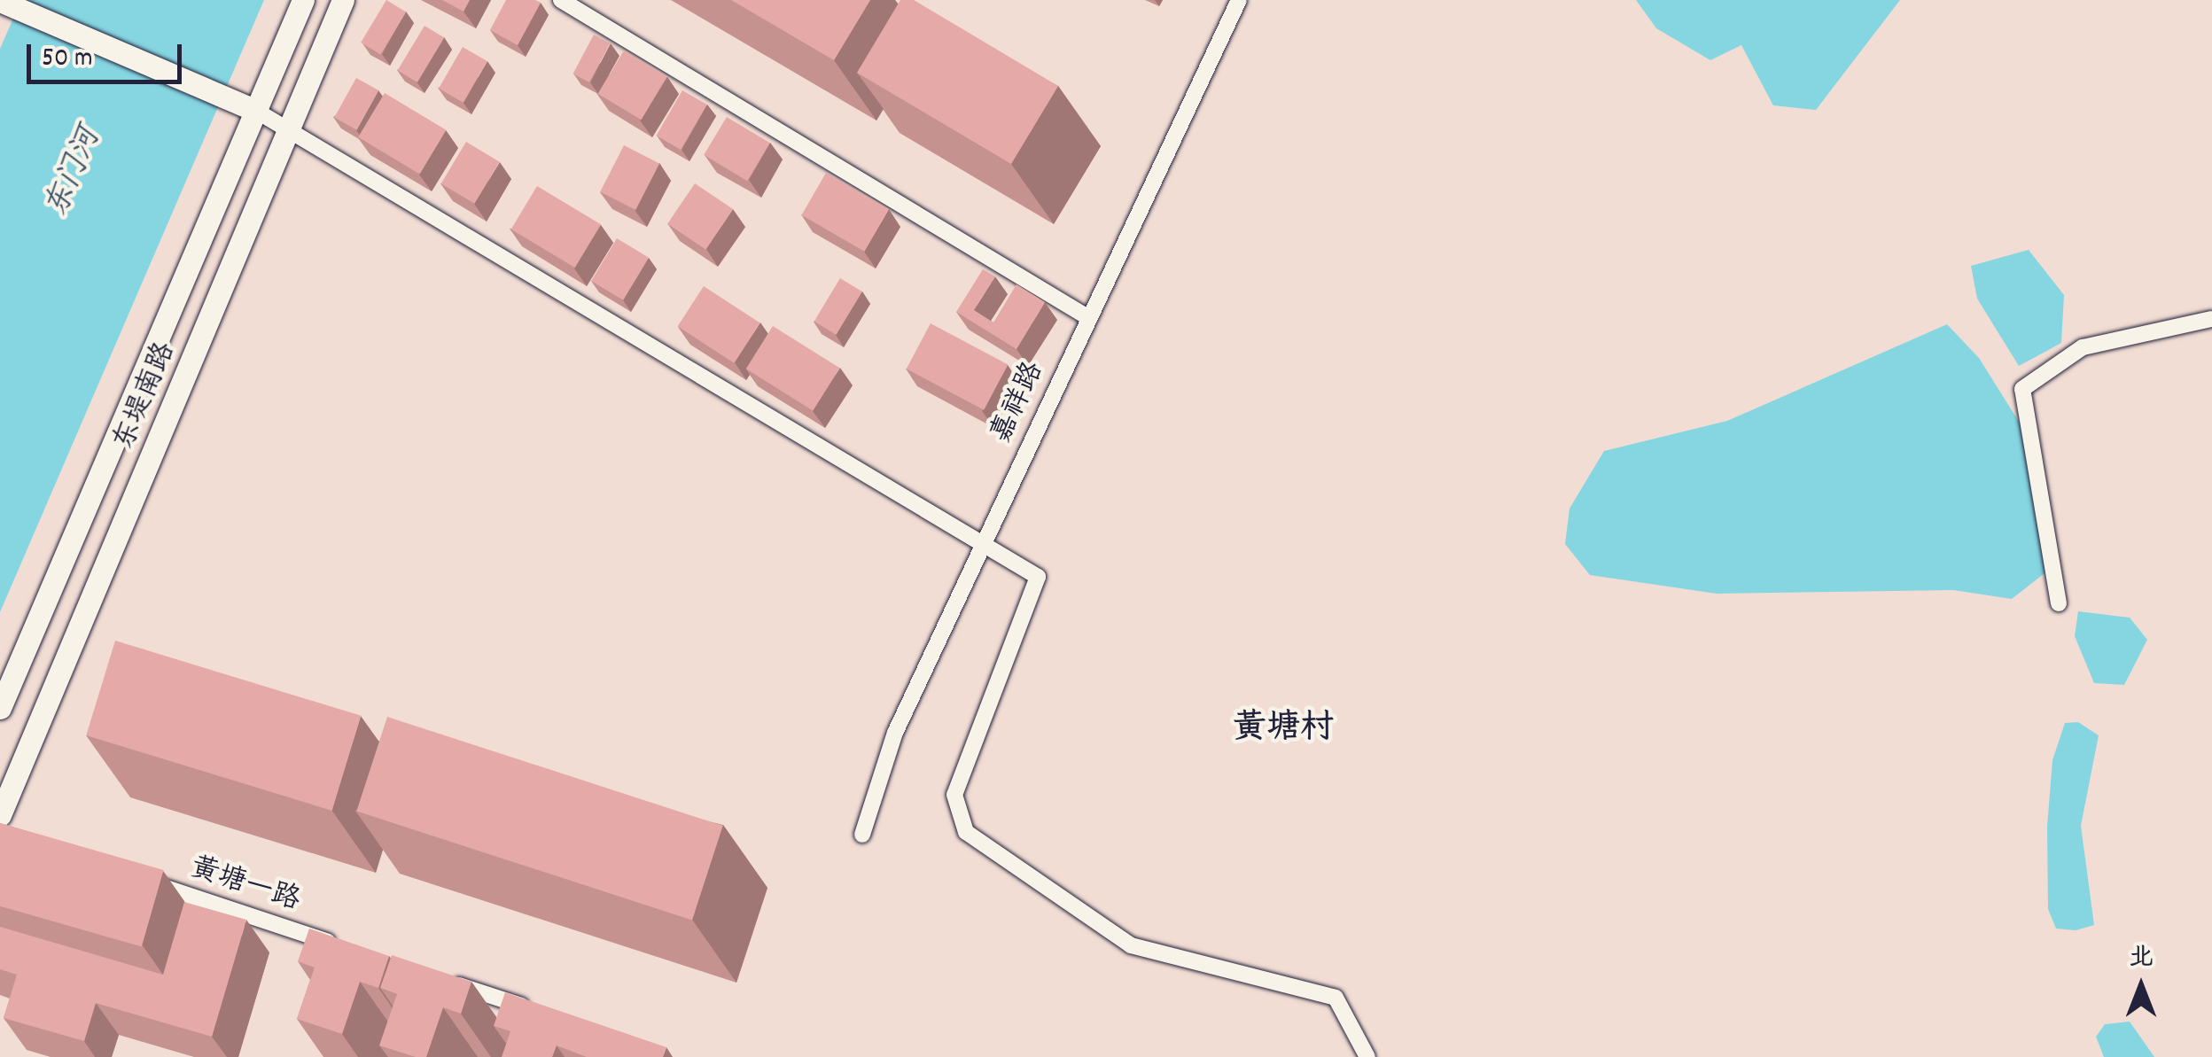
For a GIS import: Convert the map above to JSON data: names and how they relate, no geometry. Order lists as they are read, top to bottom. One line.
{"streets":{"main road":["东堤南路"],"street":["嘉祥路","黄塘一路"]},"districts":["黄塘村"],"water":["东门河"],"scale_bar":"50 m","north":"top"}
